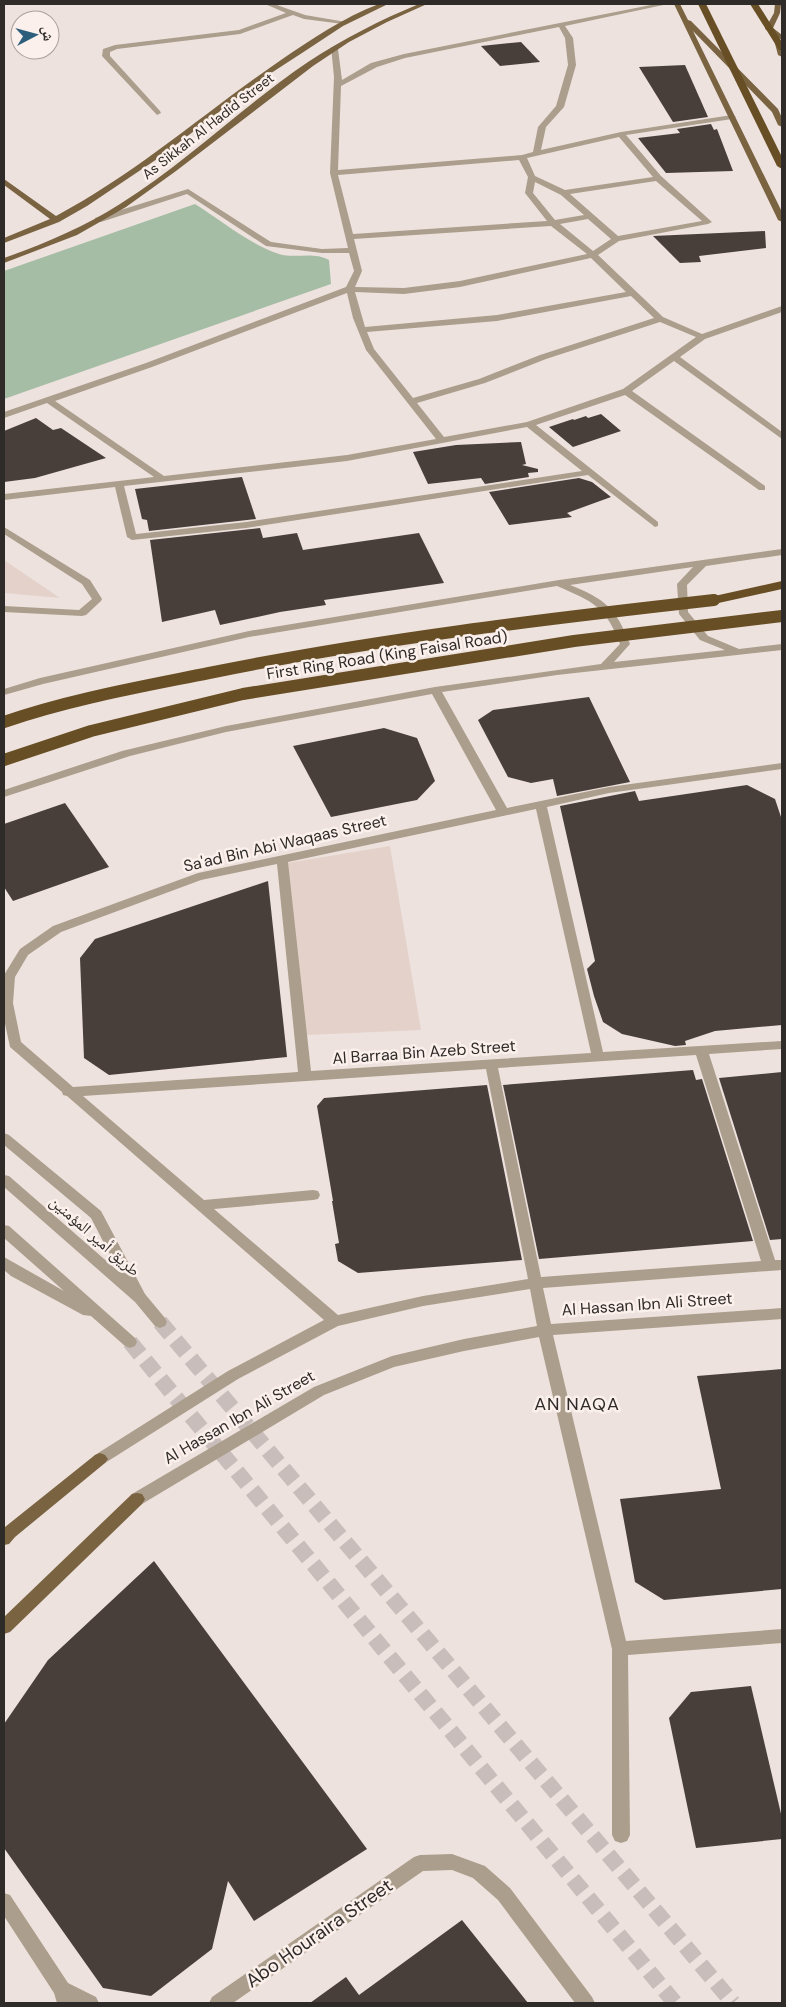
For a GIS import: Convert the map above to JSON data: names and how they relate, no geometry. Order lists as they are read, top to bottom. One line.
{"streets":{"highway":["First Ring Road (King Faisal Road)"],"main road":["As Sikkah Al Hadid Street","Al Hassan Ibn Ali Street"],"street":["Sa'ad Bin Abi Waqaas Street","Al Barraa Bin Azeb Street","طريق أمير المؤمنين","Abo Houraira Street"]},"crossings":[["Sa'ad Bin Abi Waqaas Street","Al Barraa Bin Azeb Street"],["Sa'ad Bin Abi Waqaas Street","Al Hassan Ibn Ali Street"]],"districts":["AN NAQA"],"north":"right"}
